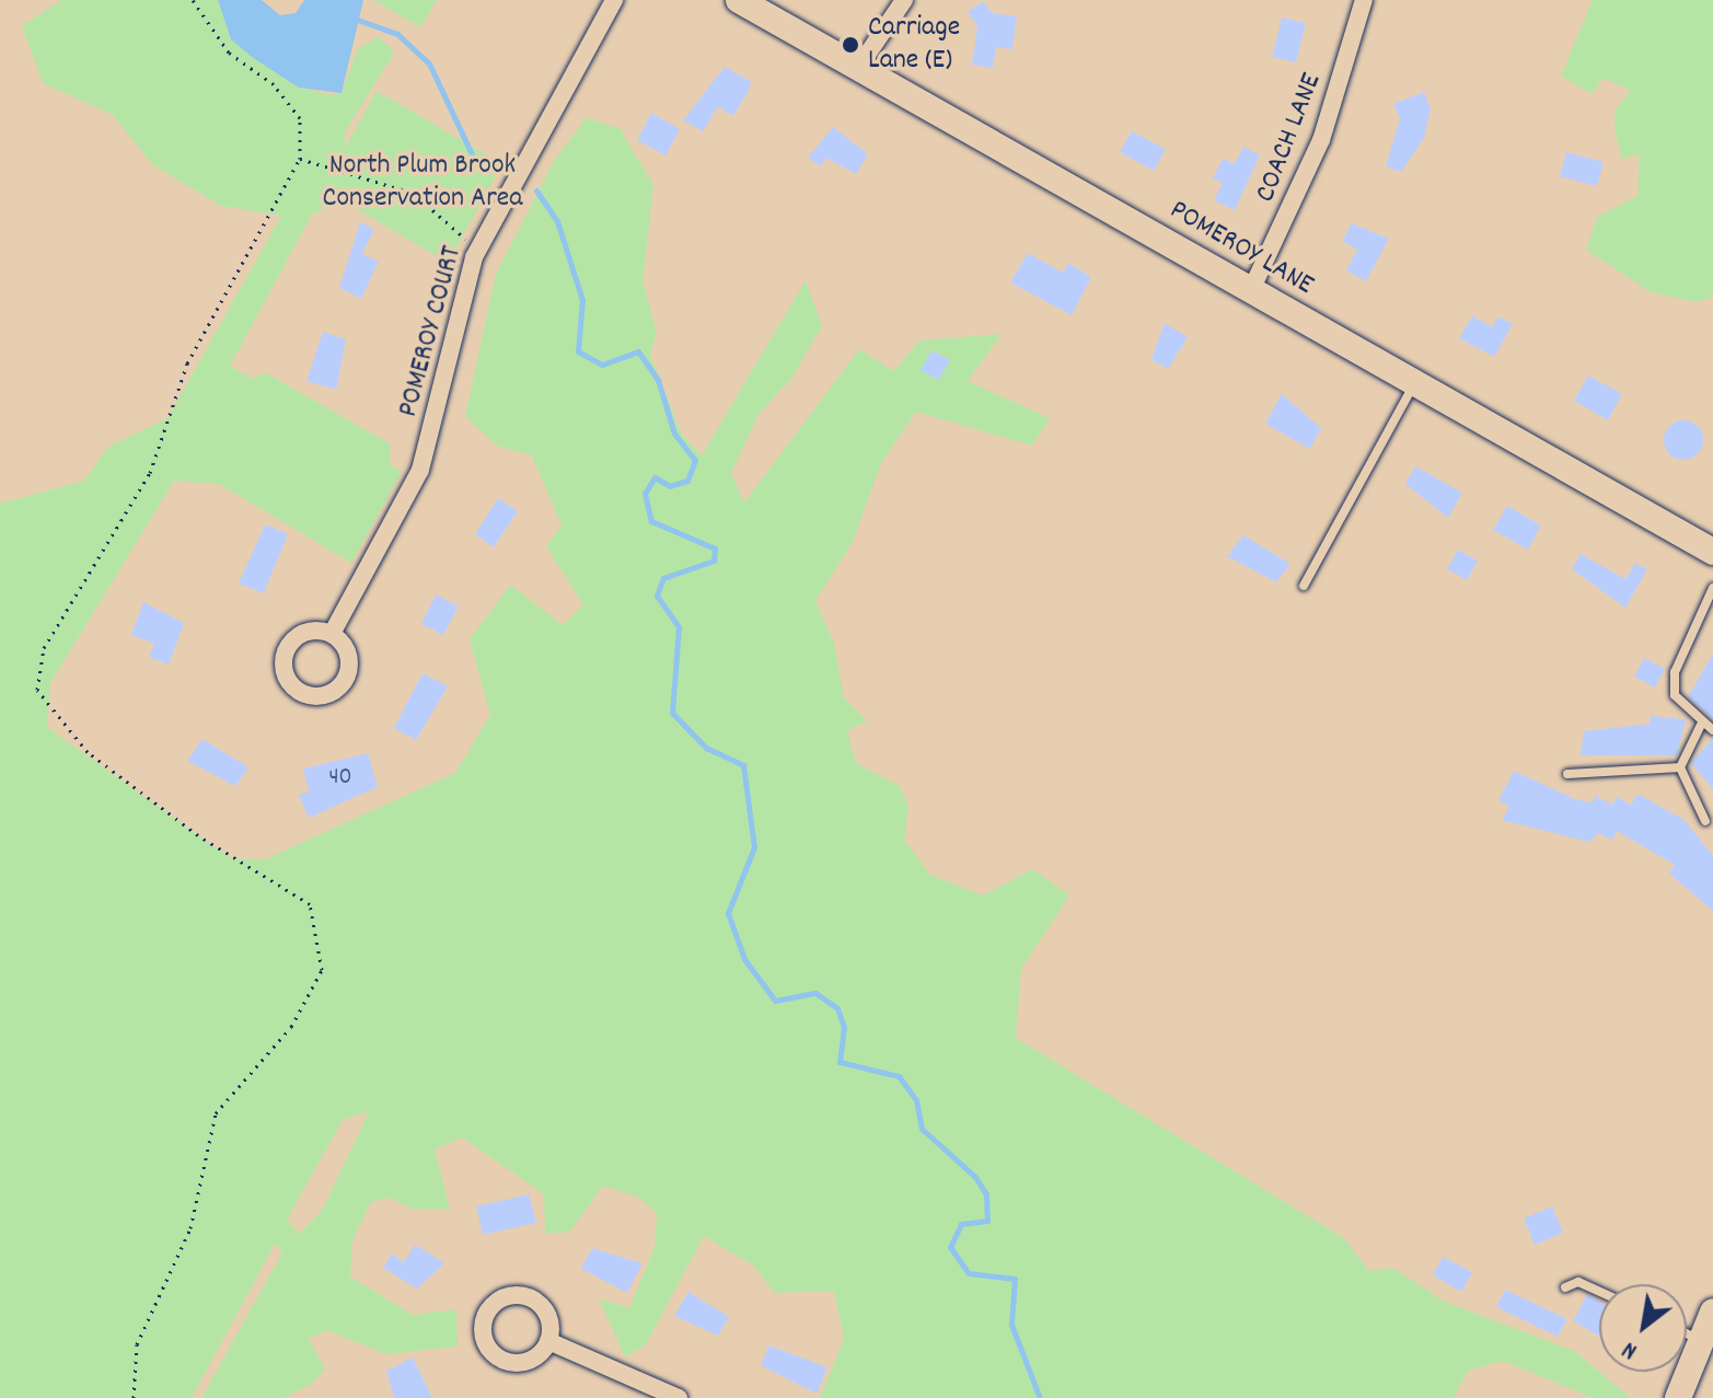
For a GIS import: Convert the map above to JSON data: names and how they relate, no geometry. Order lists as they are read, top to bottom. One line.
{"streets":{"street":["COACH LANE","POMEROY LANE","POMEROY COURT"]},"crossings":[["COACH LANE","POMEROY LANE"]],"parks":["North Plum Brook Conservation Area"],"places":["Carriage Lane (E)"],"house_numbers":["40"],"north":"bottom left"}
